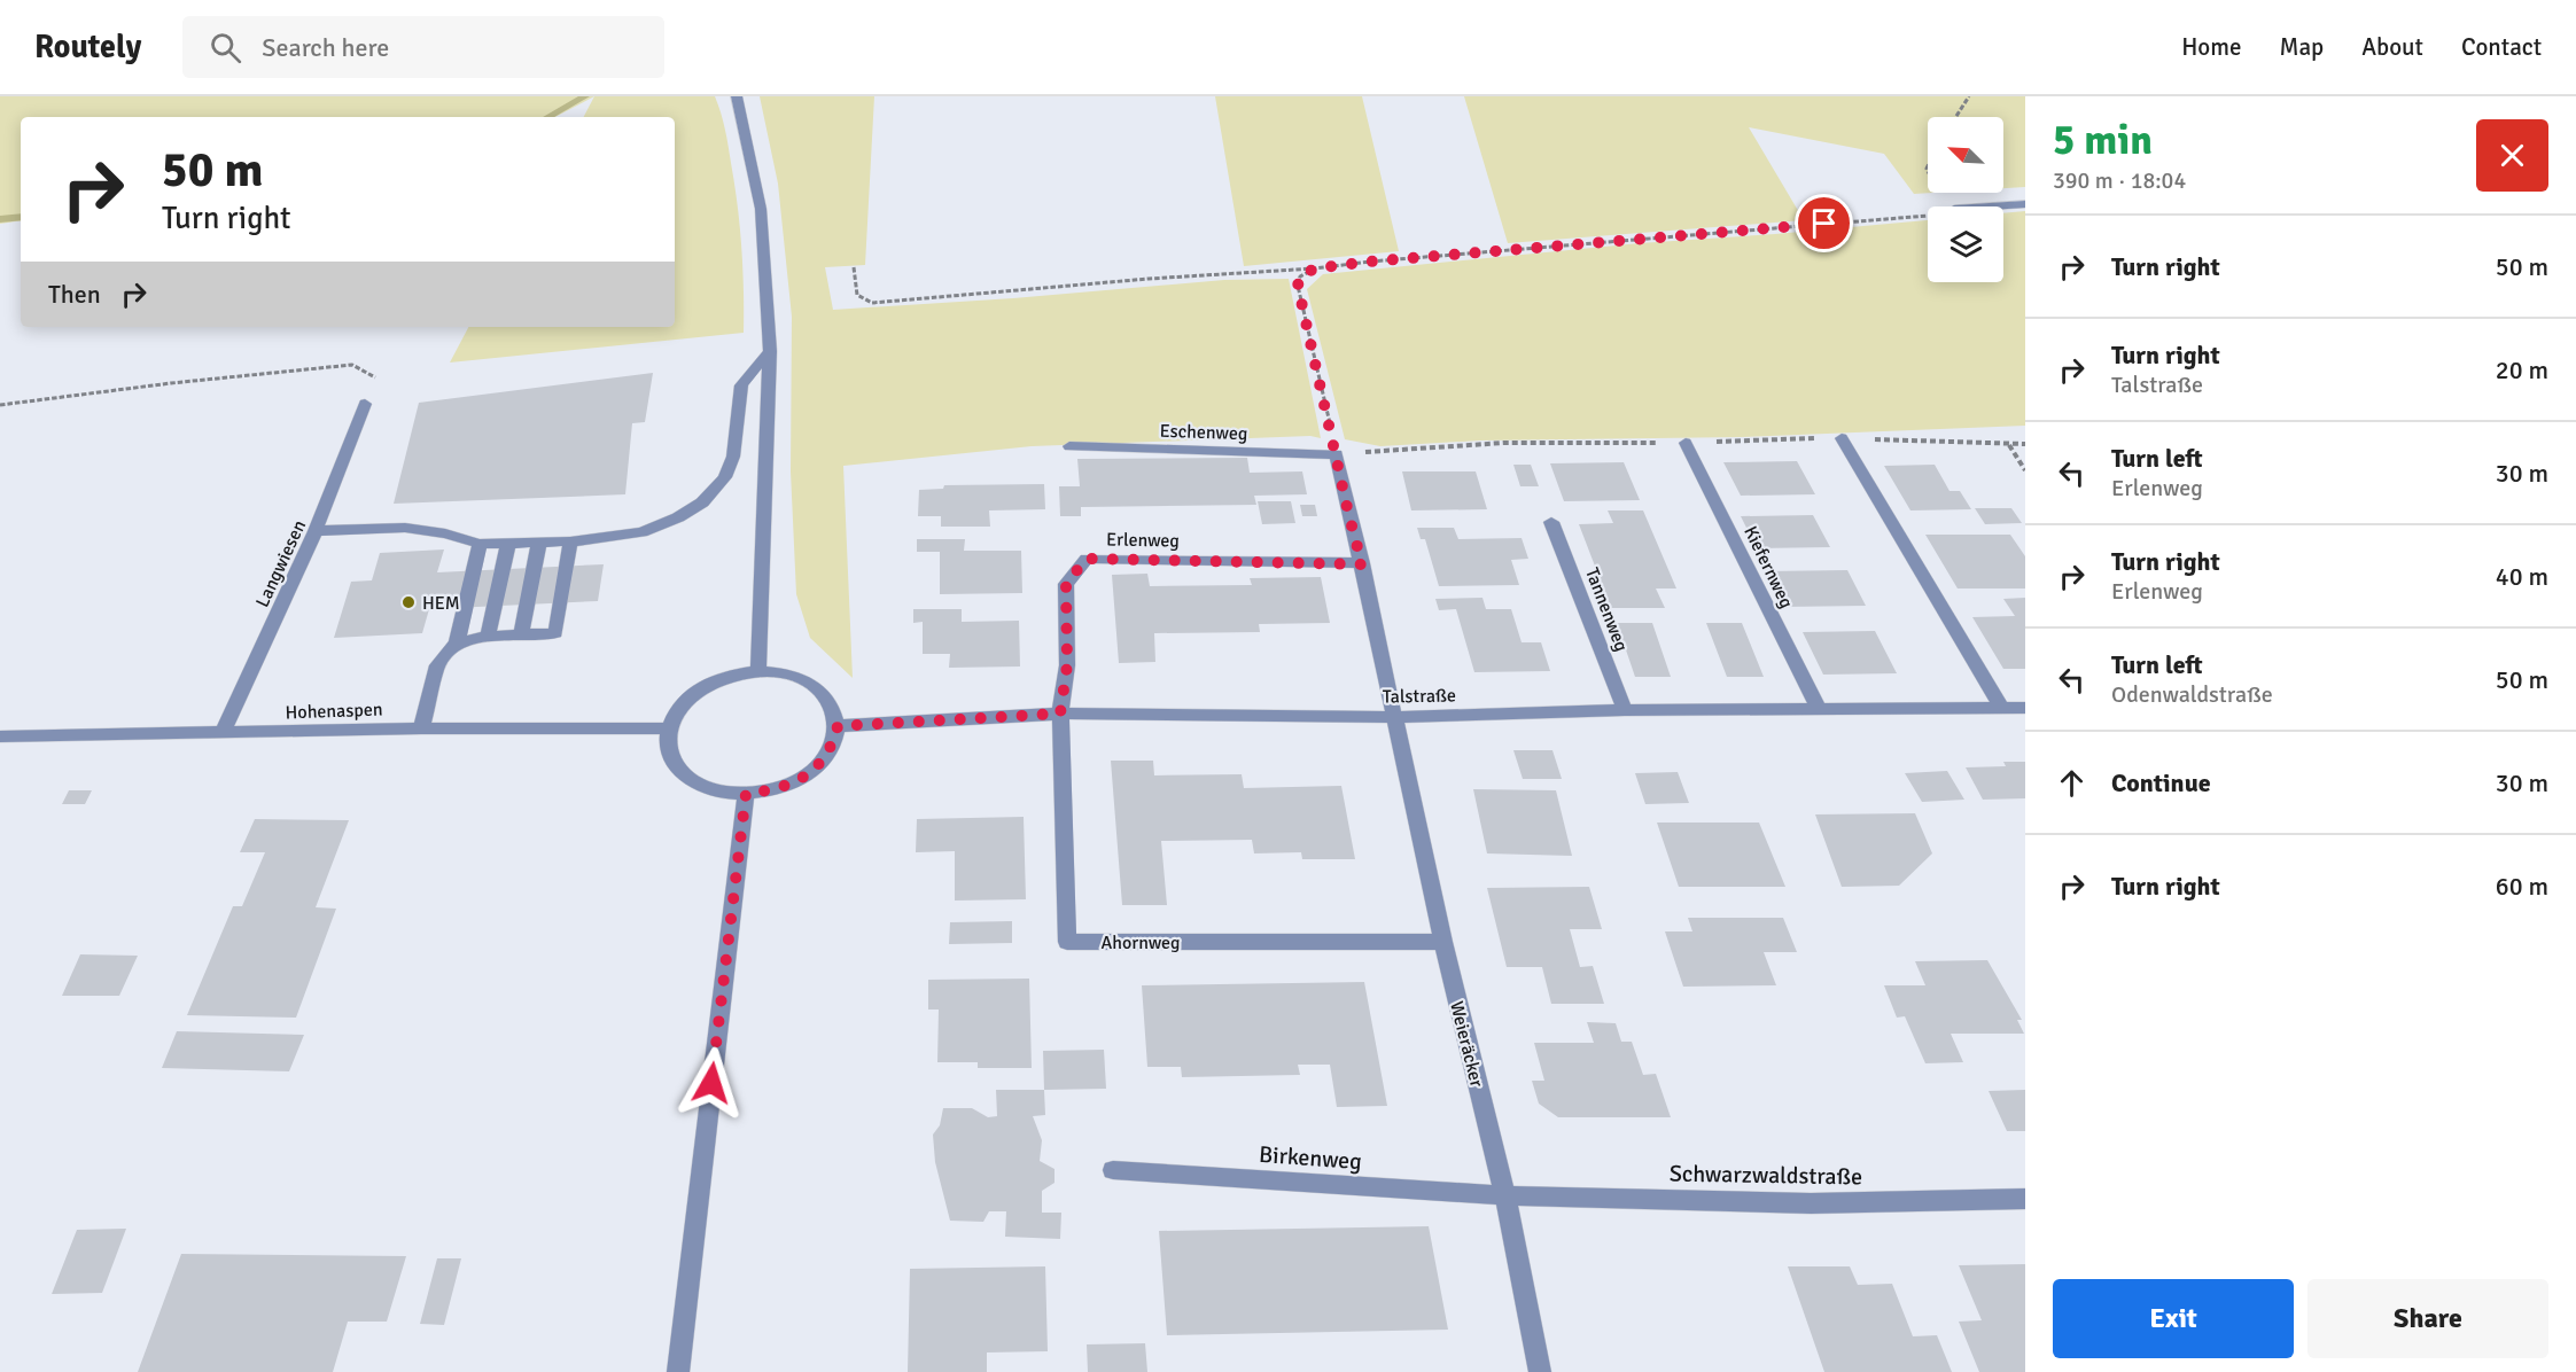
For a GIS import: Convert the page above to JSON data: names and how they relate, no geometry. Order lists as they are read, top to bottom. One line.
{"streets":{"street":["Eschenweg","Erlenweg","Langwiesen","Kiefernweg","Tannenweg","Talstraße","Hohenaspen","Ahornweg","Weieräcker","Birkenweg","Schwarzwaldstraße"]},"crossings":[["Eschenweg","Weieräcker"],["Erlenweg","Talstraße"],["Erlenweg","Ahornweg"],["Erlenweg","Weieräcker"],["Langwiesen","Hohenaspen"],["Kiefernweg","Talstraße"],["Tannenweg","Talstraße"],["Talstraße","Hohenaspen"],["Talstraße","Ahornweg"],["Talstraße","Weieräcker"],["Ahornweg","Weieräcker"],["Weieräcker","Birkenweg"],["Weieräcker","Schwarzwaldstraße"],["Birkenweg","Schwarzwaldstraße"]],"places":["HEM"],"north":"top left","page":{"header":"Routely","search":"Search here","nav":["Home","Map","About","Contact"],"heading":["5 min","390 m · 18:04"],"turn":["50 m","Turn right"],"list":[{"name":"Turn right","value":"50 m"},{"name":"Turn right","note":"Talstraße","value":"20 m"},{"name":"Turn left","note":"Erlenweg","value":"30 m"},{"name":"Turn right","note":"Erlenweg","value":"40 m"},{"name":"Turn left","note":"Odenwaldstraße","value":"50 m"},{"name":"Continue","value":"30 m"},{"name":"Turn right","value":"60 m"}],"then":"Then","buttons":["Exit","Share"]}}
